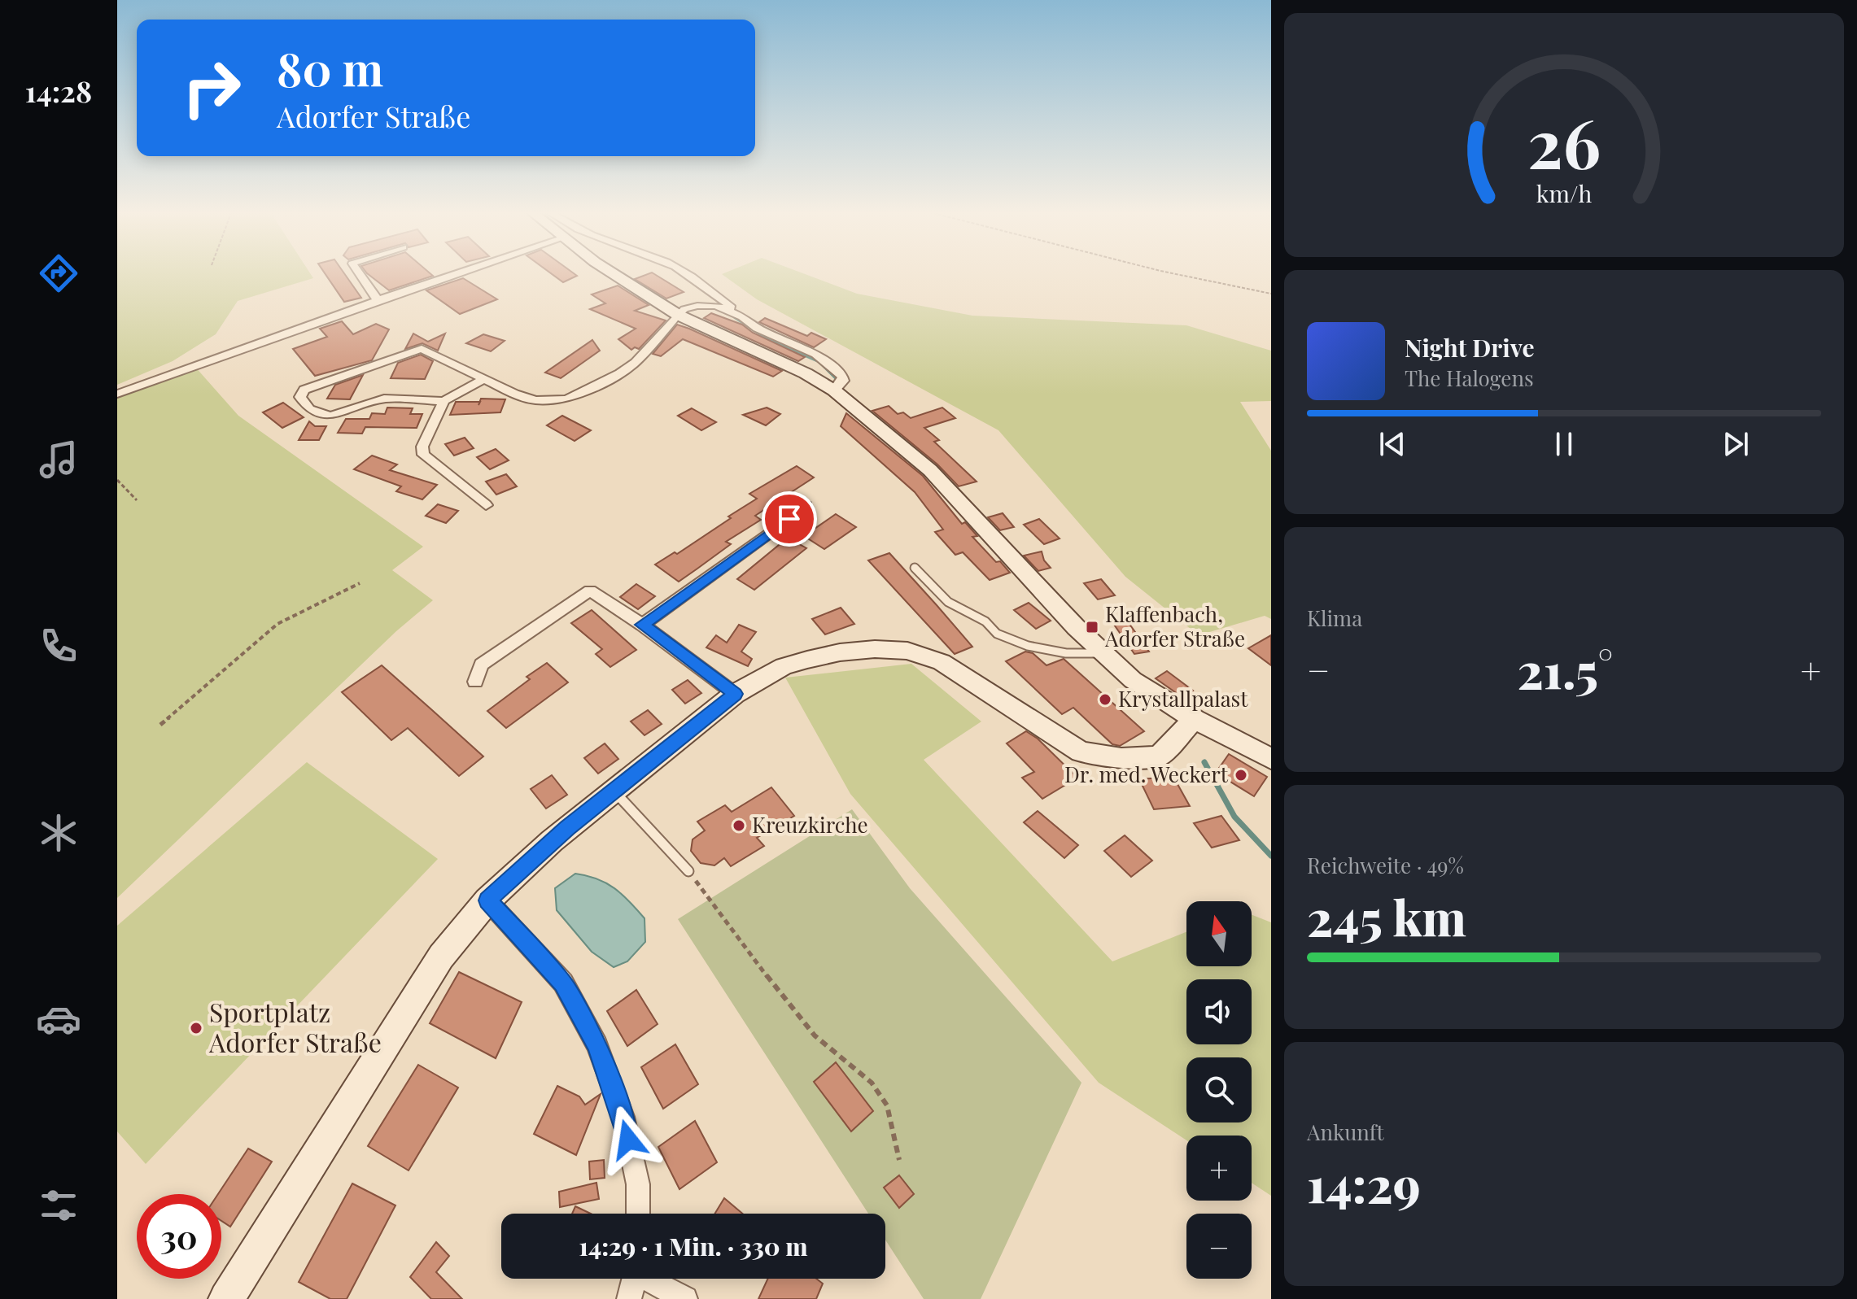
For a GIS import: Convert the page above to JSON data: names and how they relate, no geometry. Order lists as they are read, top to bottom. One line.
{"places":{"transit":["Klaffenbach, Adorfer Straße"],"other":["Krystallpalast","Dr. med. Weckert","Kreuzkirche","Sportplatz Adorfer Straße"]},"north":"top","page":{"tabs":"14:28","turn":["80 m","Adorfer Straße"],"song":["Night Drive","The Halogens"],"tile":["Klima",["Reichweite · 49%","245 km"],["Ankunft","14:29"]],"heat":["−","21.5°","+"],"map_buttons":["+","−"],"limit":"30","trip":"14:29 · 1 Min. · 330 m","gauge":["26","km/h"]}}
